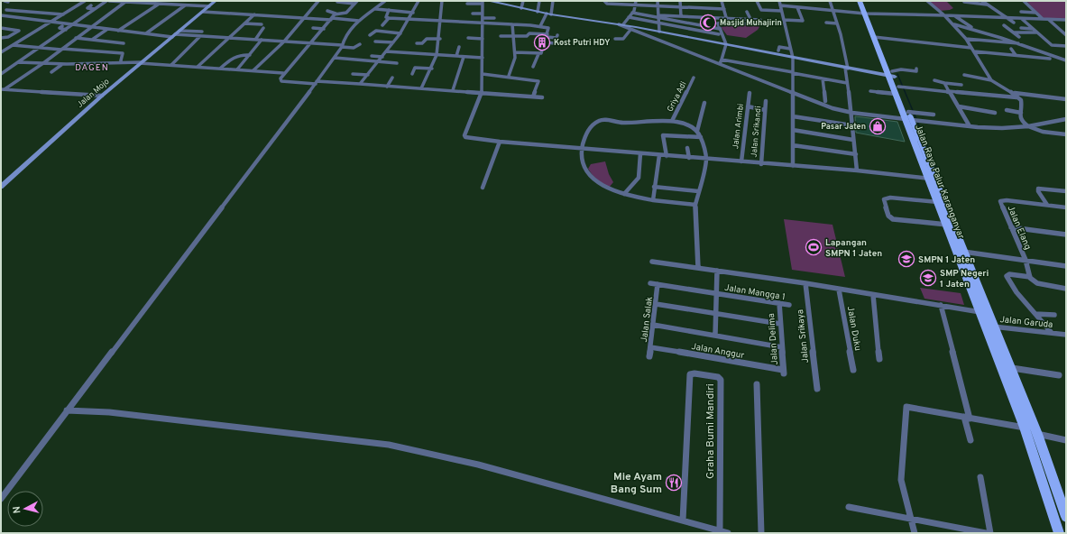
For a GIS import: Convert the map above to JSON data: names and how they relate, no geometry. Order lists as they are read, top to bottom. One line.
{"streets":{"main road":["Jalan Mojo","Jalan Raya Palur Karanganyar"],"street":["Griya Adi","Jalan Arimbi","Jalan Srikandi","Jalan Elang","Jalan Mangga 1","Jalan Salak","Jalan Garuda","Jalan Duku","Jalan Srikaya","Jalan Delima","Jalan Anggur","Graha Bumi Mandiri"]},"crossings":[["Jalan Raya Palur Karanganyar","Jalan Garuda"],["Jalan Mangga 1","Jalan Salak"],["Jalan Mangga 1","Jalan Delima"],["Jalan Salak","Jalan Anggur"],["Jalan Delima","Jalan Anggur"]],"districts":["DAGEN"],"places":{"mosque":["Masjid Muhajirin"],"building":["Kost Putri HDY"],"shop":["Pasar Jaten"],"sports":["Lapangan SMPN 1 Jaten"],"school or university":["SMPN 1 Jaten","SMP Negeri 1 Jaten"],"restaurant":["Mie Ayam Bang Sum"]},"north":"left"}
